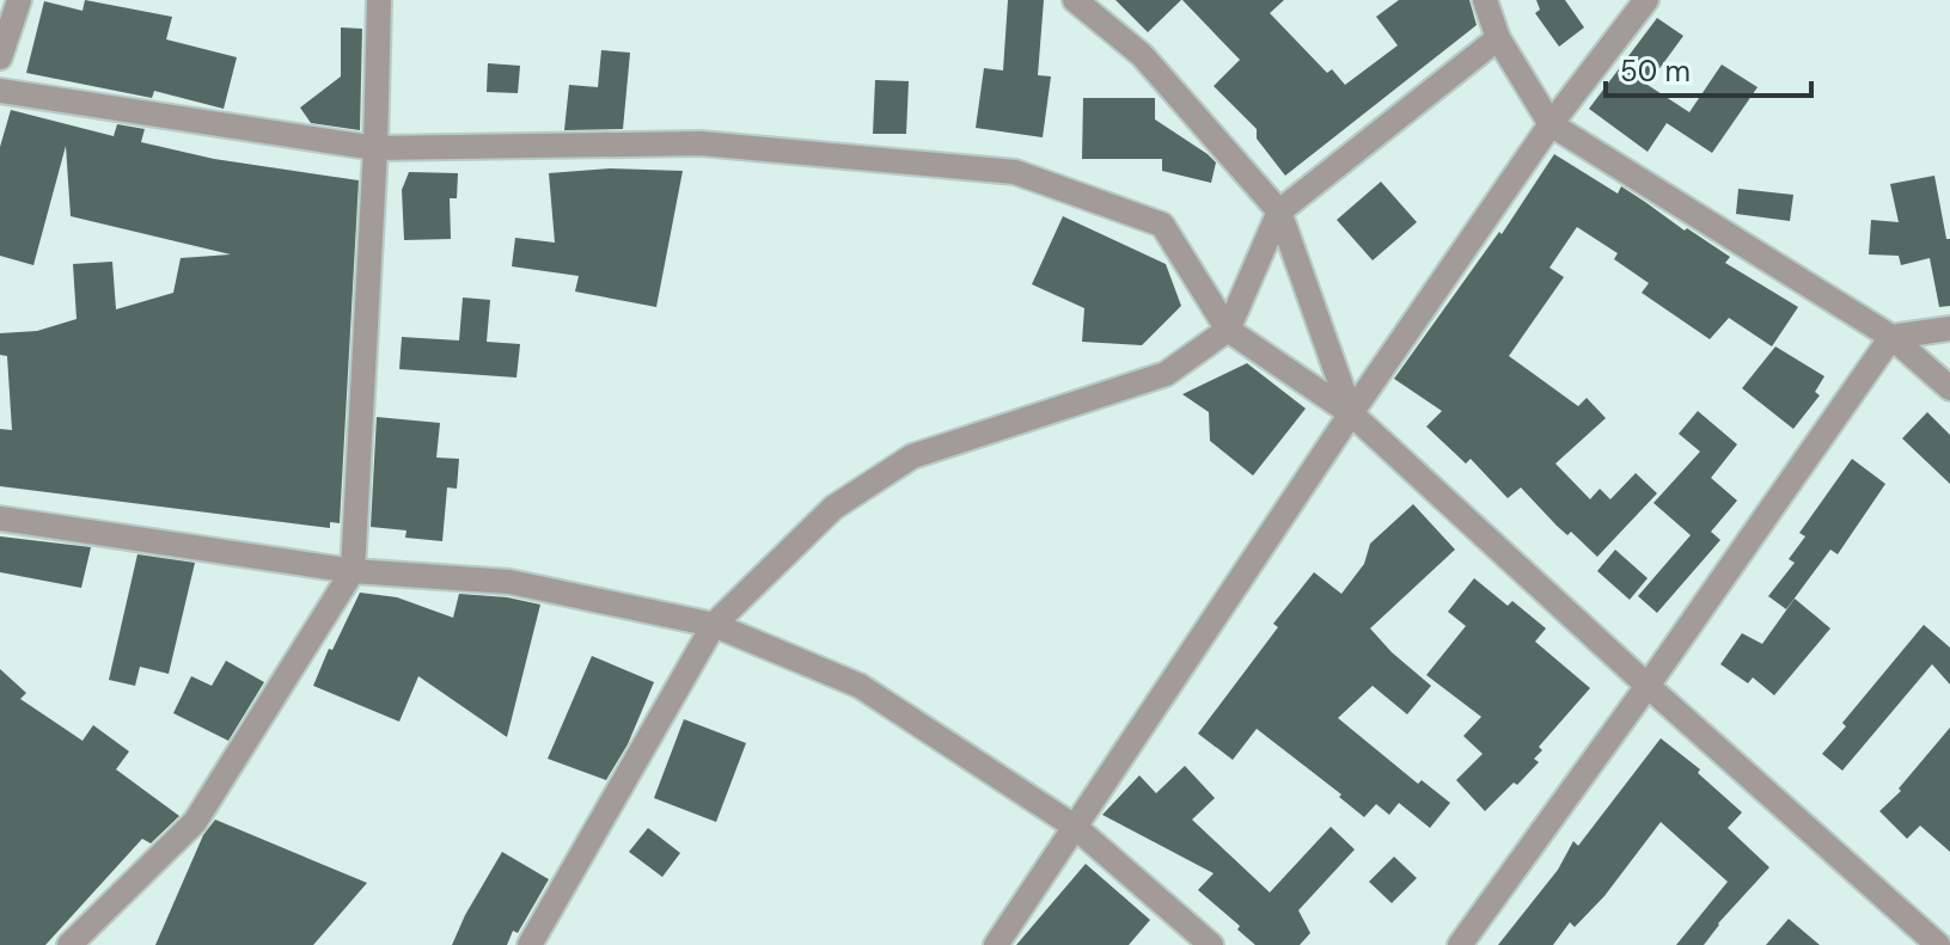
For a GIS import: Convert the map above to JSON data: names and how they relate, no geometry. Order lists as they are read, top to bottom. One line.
{"scale_bar":"50 m"}
